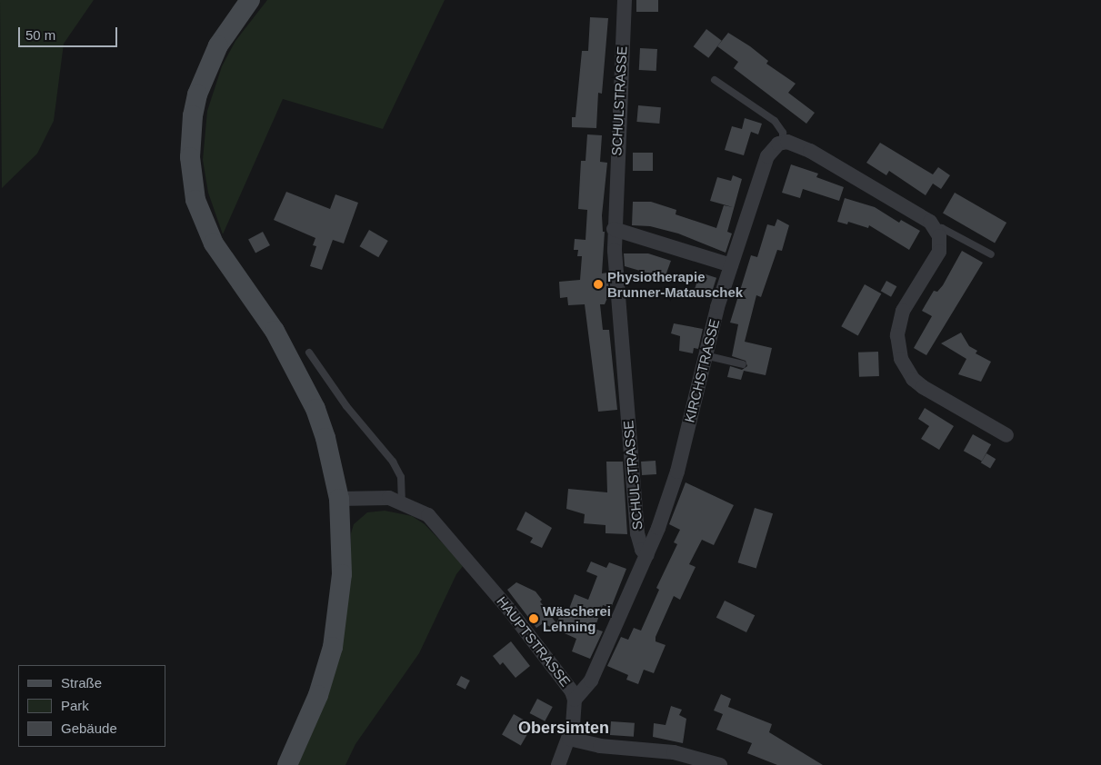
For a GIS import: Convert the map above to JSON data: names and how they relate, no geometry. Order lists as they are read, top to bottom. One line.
{"streets":{"street":["SCHULSTRASSE","KIRCHSTRASSE","HAUPTSTRASSE"]},"crossings":[["SCHULSTRASSE","KIRCHSTRASSE"]],"districts":["Obersimten"],"places":["Physiotherapie Brunner-Matauschek","Wäscherei Lehning"],"legend":["Straße","Park","Gebäude"],"scale_bar":"50 m"}
